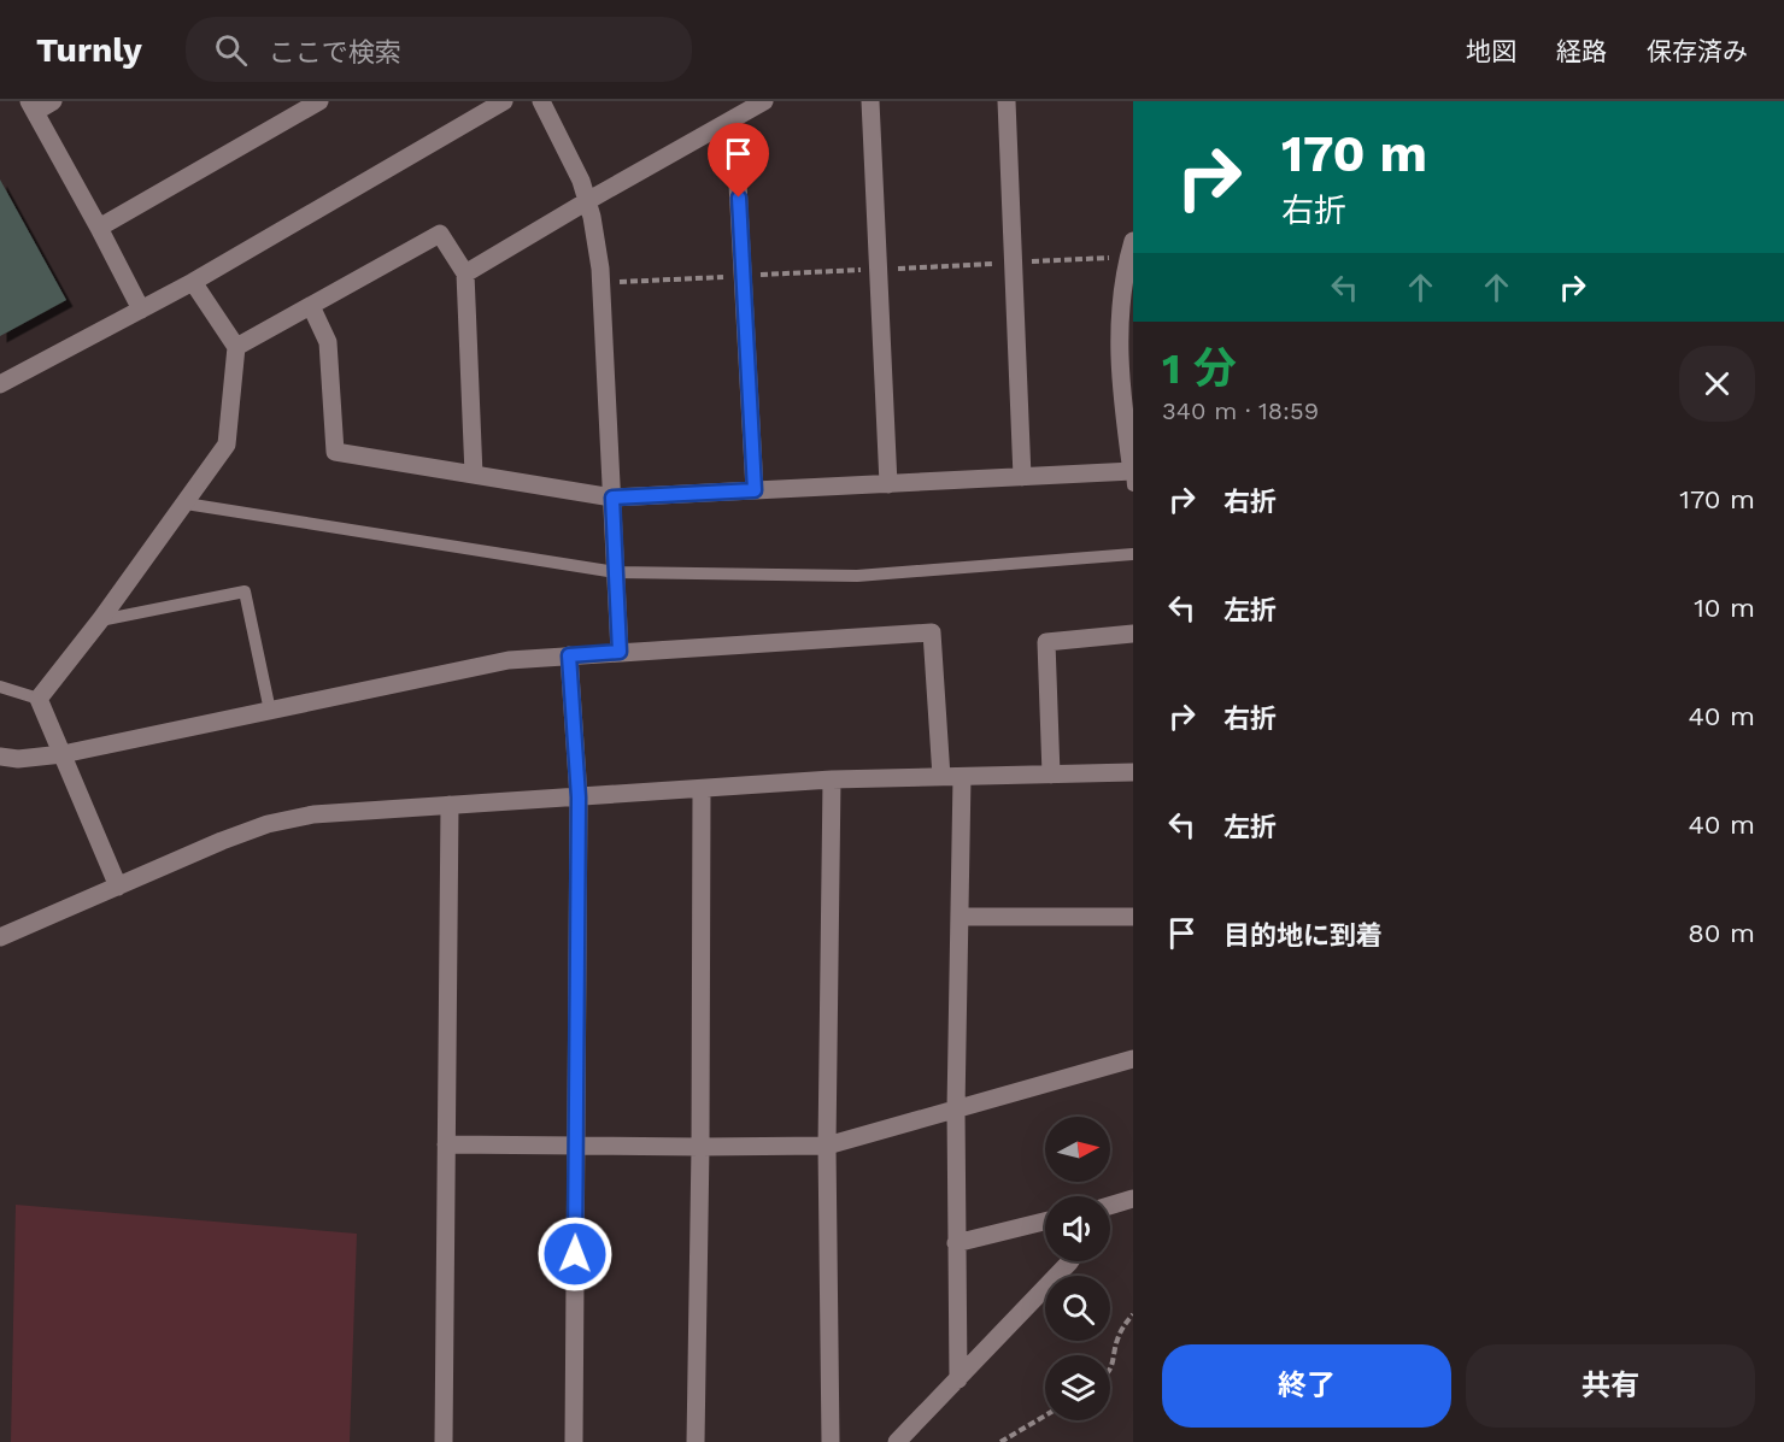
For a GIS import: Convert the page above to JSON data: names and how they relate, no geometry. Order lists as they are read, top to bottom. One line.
{"north":"right","page":{"header":"Turnly","search":"ここで検索","nav":["地図","経路","保存済み"],"turn":["170 m","右折"],"heading":["1 分","340 m · 18:59"],"list":[{"name":"右折","value":"170 m"},{"name":"左折","value":"10 m"},{"name":"右折","value":"40 m"},{"name":"左折","value":"40 m"},{"name":"目的地に到着","value":"80 m"}],"buttons":["終了","共有"]}}
